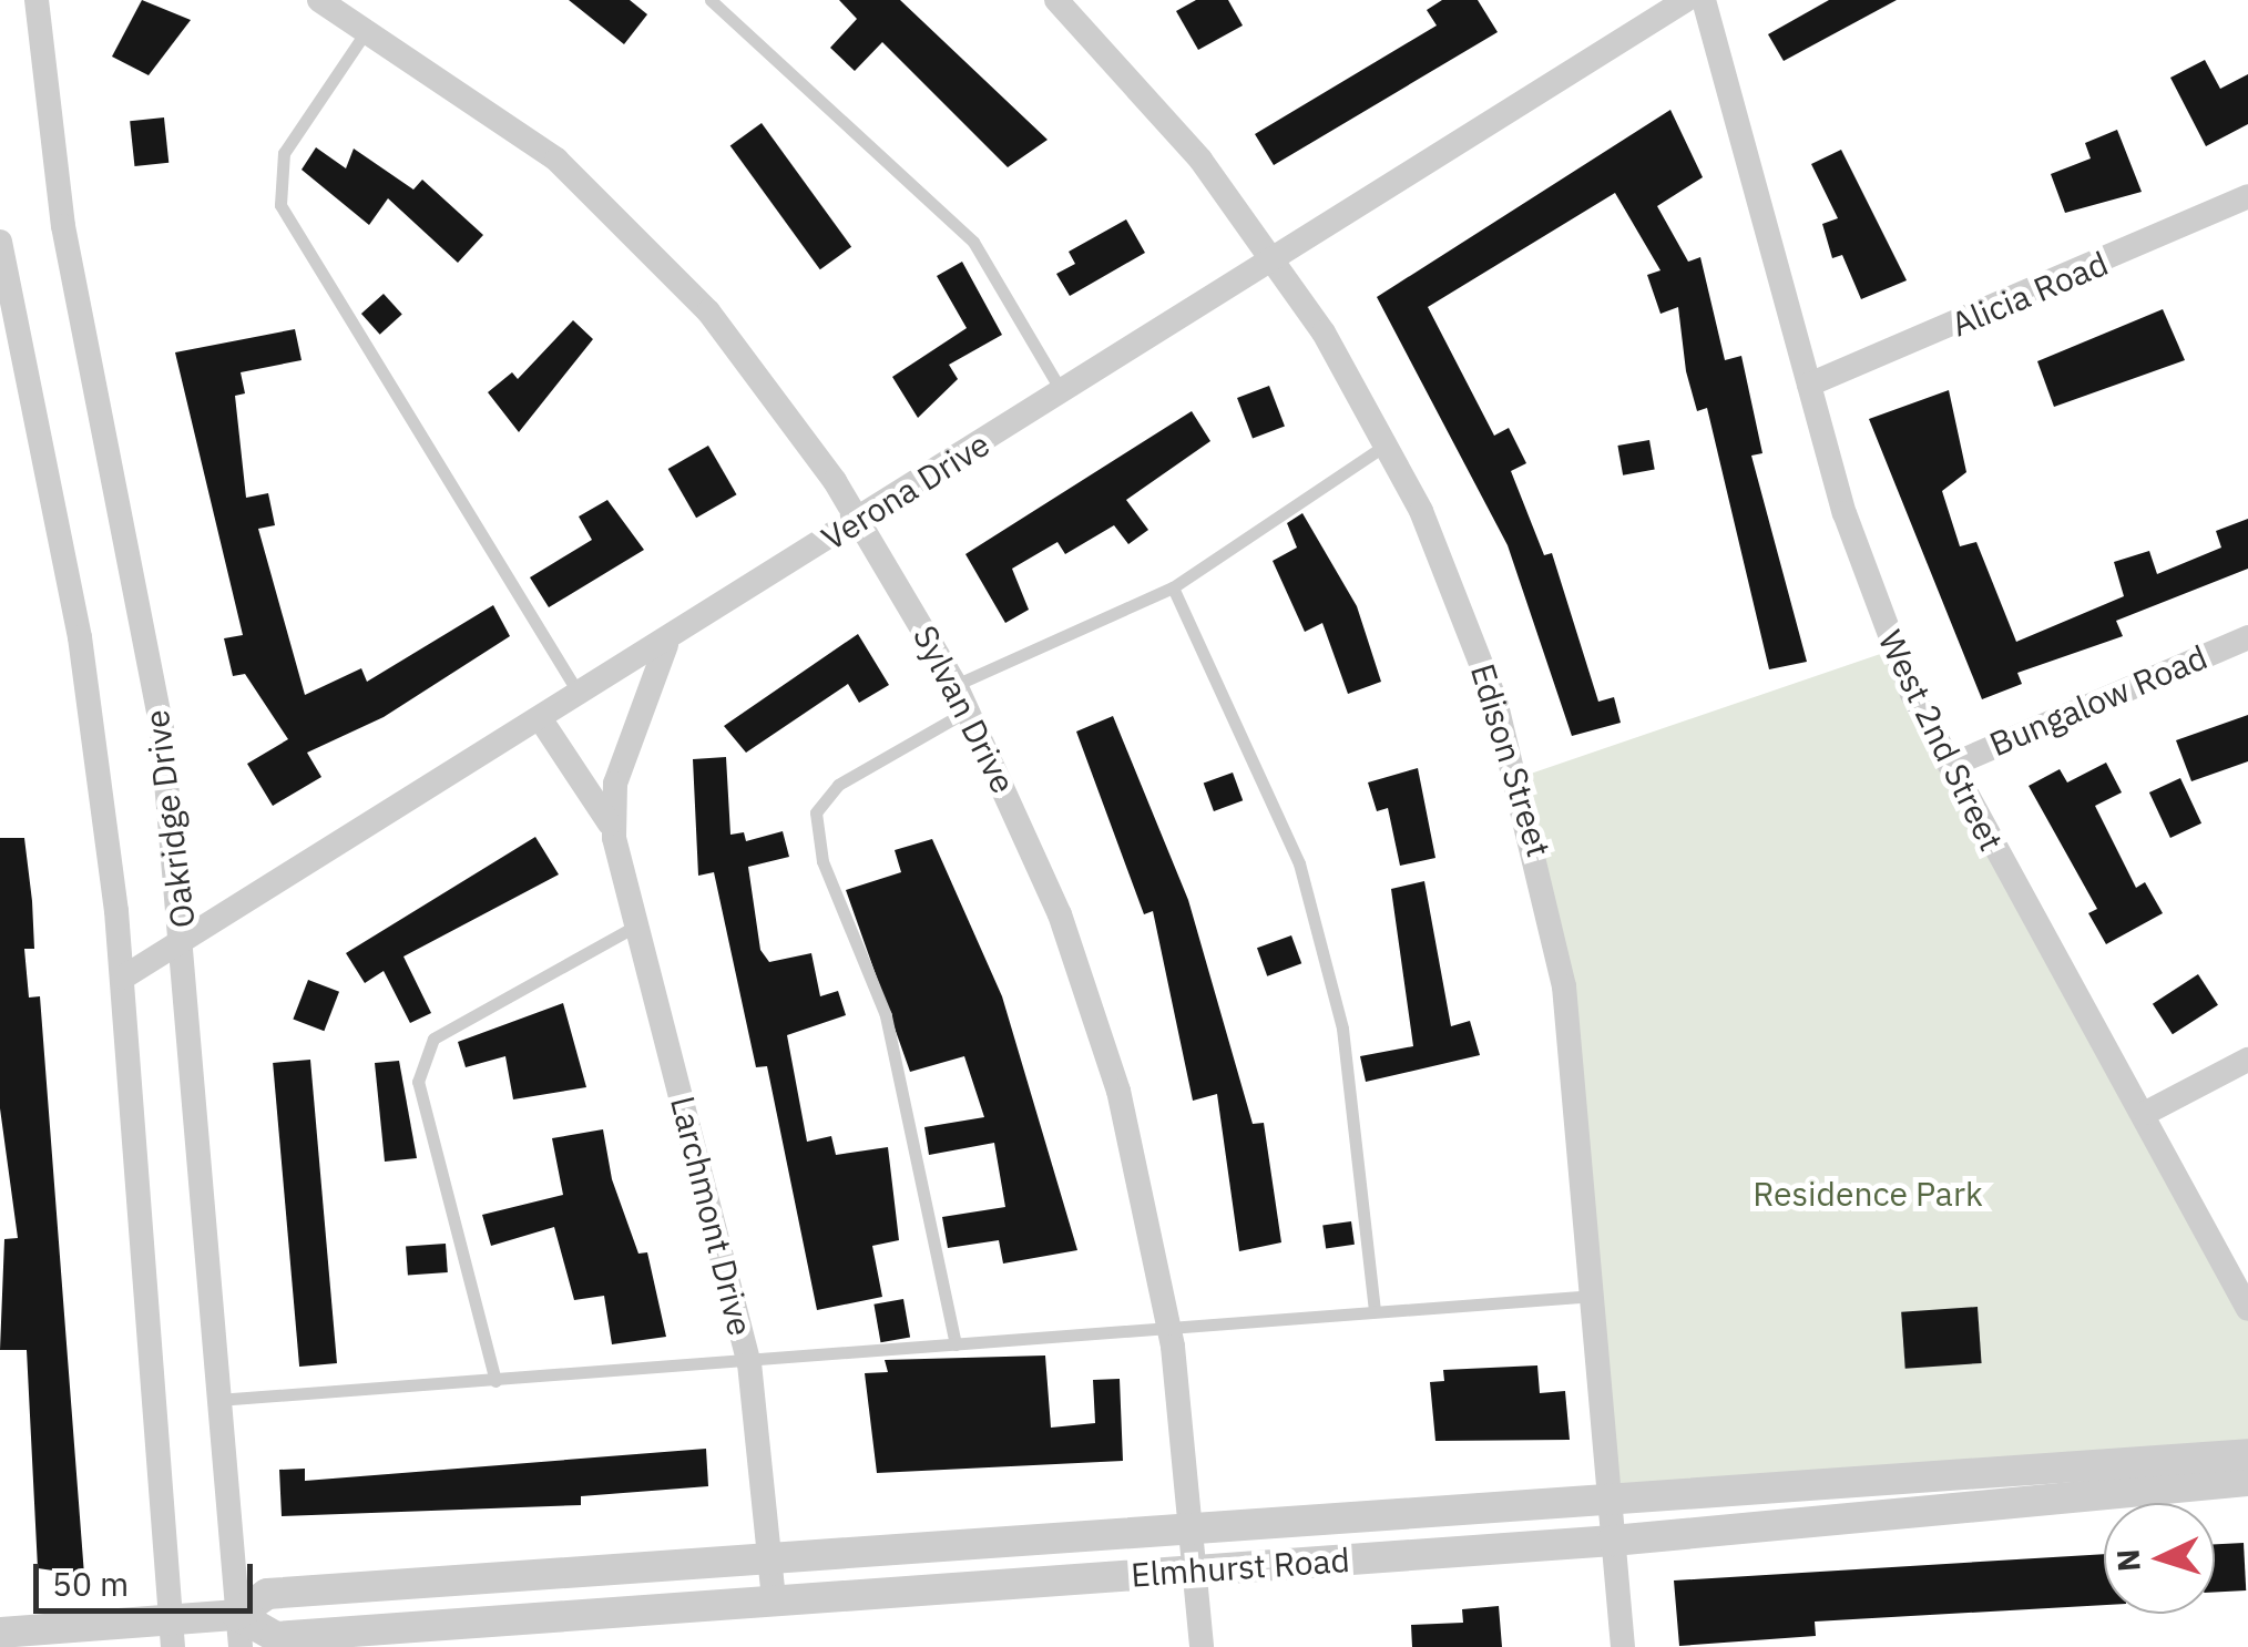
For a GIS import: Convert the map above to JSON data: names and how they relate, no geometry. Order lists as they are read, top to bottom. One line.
{"streets":{"street":["Alicia Road","Verona Drive","Bungalow Road","Sylvan Drive","West 2nd Street","Edison Street","Oakridge Drive","Larchmont Drive","Elmhurst Road"]},"crossings":[["Alicia Road","West 2nd Street"],["Verona Drive","Sylvan Drive"],["Verona Drive","Edison Street"],["Verona Drive","Oakridge Drive"],["Verona Drive","Larchmont Drive"],["Bungalow Road","West 2nd Street"],["Sylvan Drive","Elmhurst Road"],["Edison Street","Elmhurst Road"],["Oakridge Drive","Elmhurst Road"],["Larchmont Drive","Elmhurst Road"]],"parks":["Residence Park"],"scale_bar":"50 m","north":"left"}
